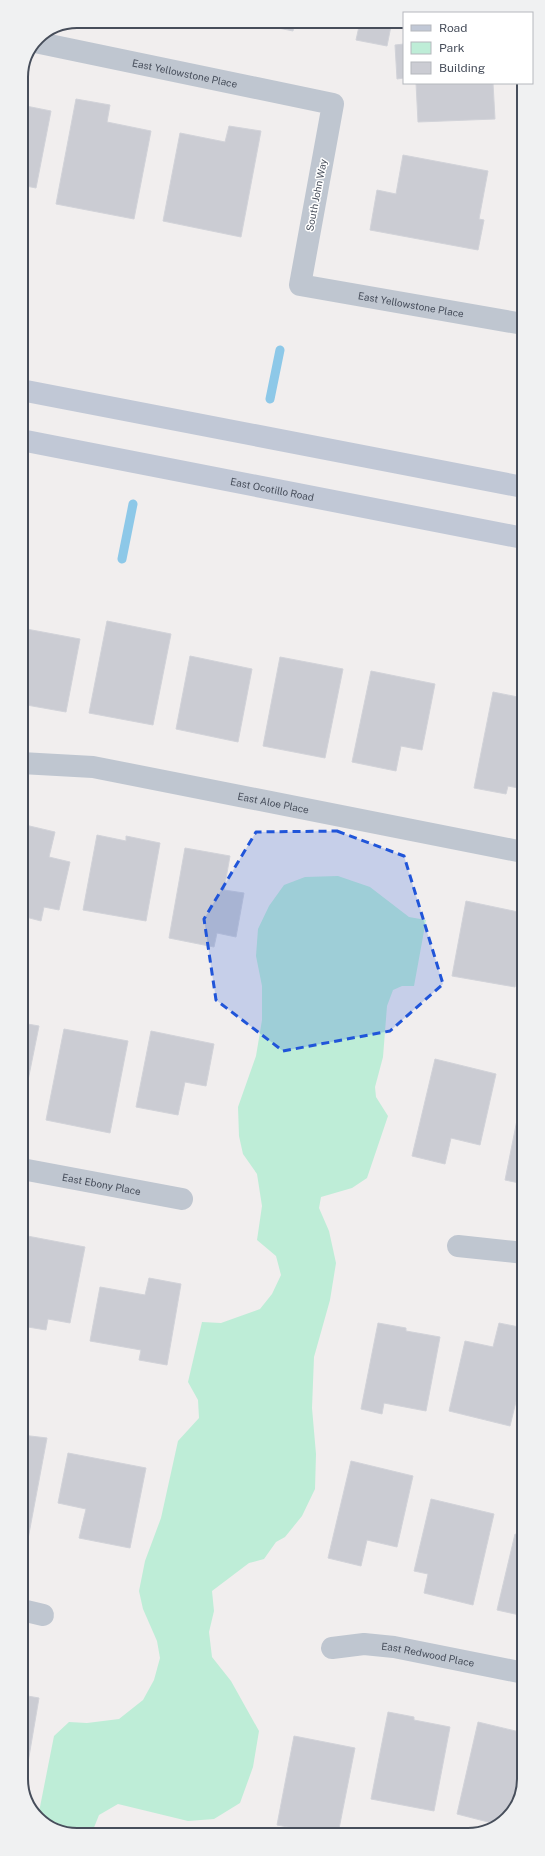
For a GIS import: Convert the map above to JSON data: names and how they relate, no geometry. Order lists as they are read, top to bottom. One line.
{"streets":{"main road":["East Ocotillo Road"],"street":["East Yellowstone Place","South John Way","East Aloe Place","East Ebony Place","East Redwood Place"]},"crossings":[["East Yellowstone Place","South John Way"]],"legend":["Road","Park","Building"]}
